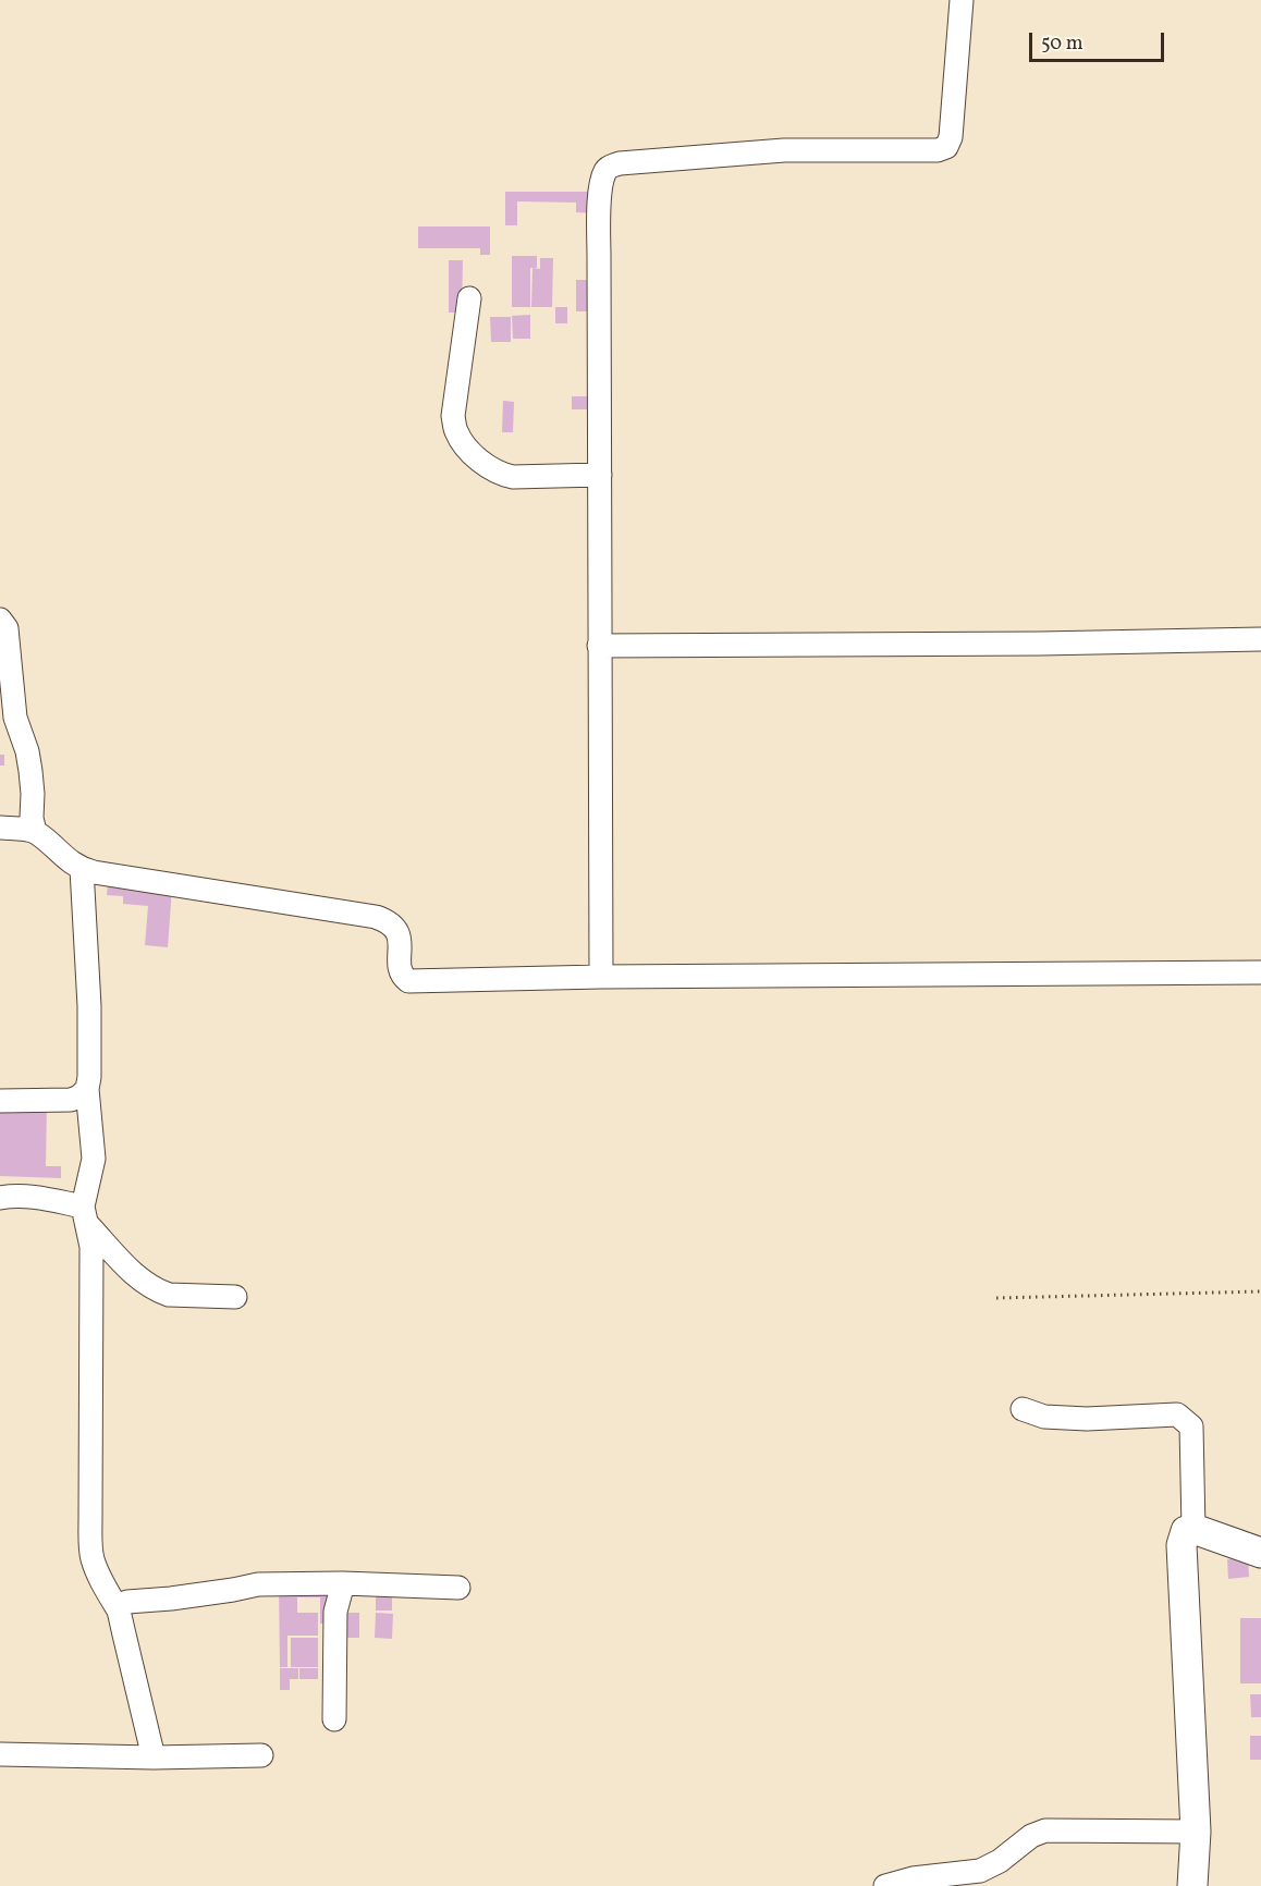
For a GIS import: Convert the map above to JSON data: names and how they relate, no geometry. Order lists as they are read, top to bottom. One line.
{"scale_bar":"50 m"}
